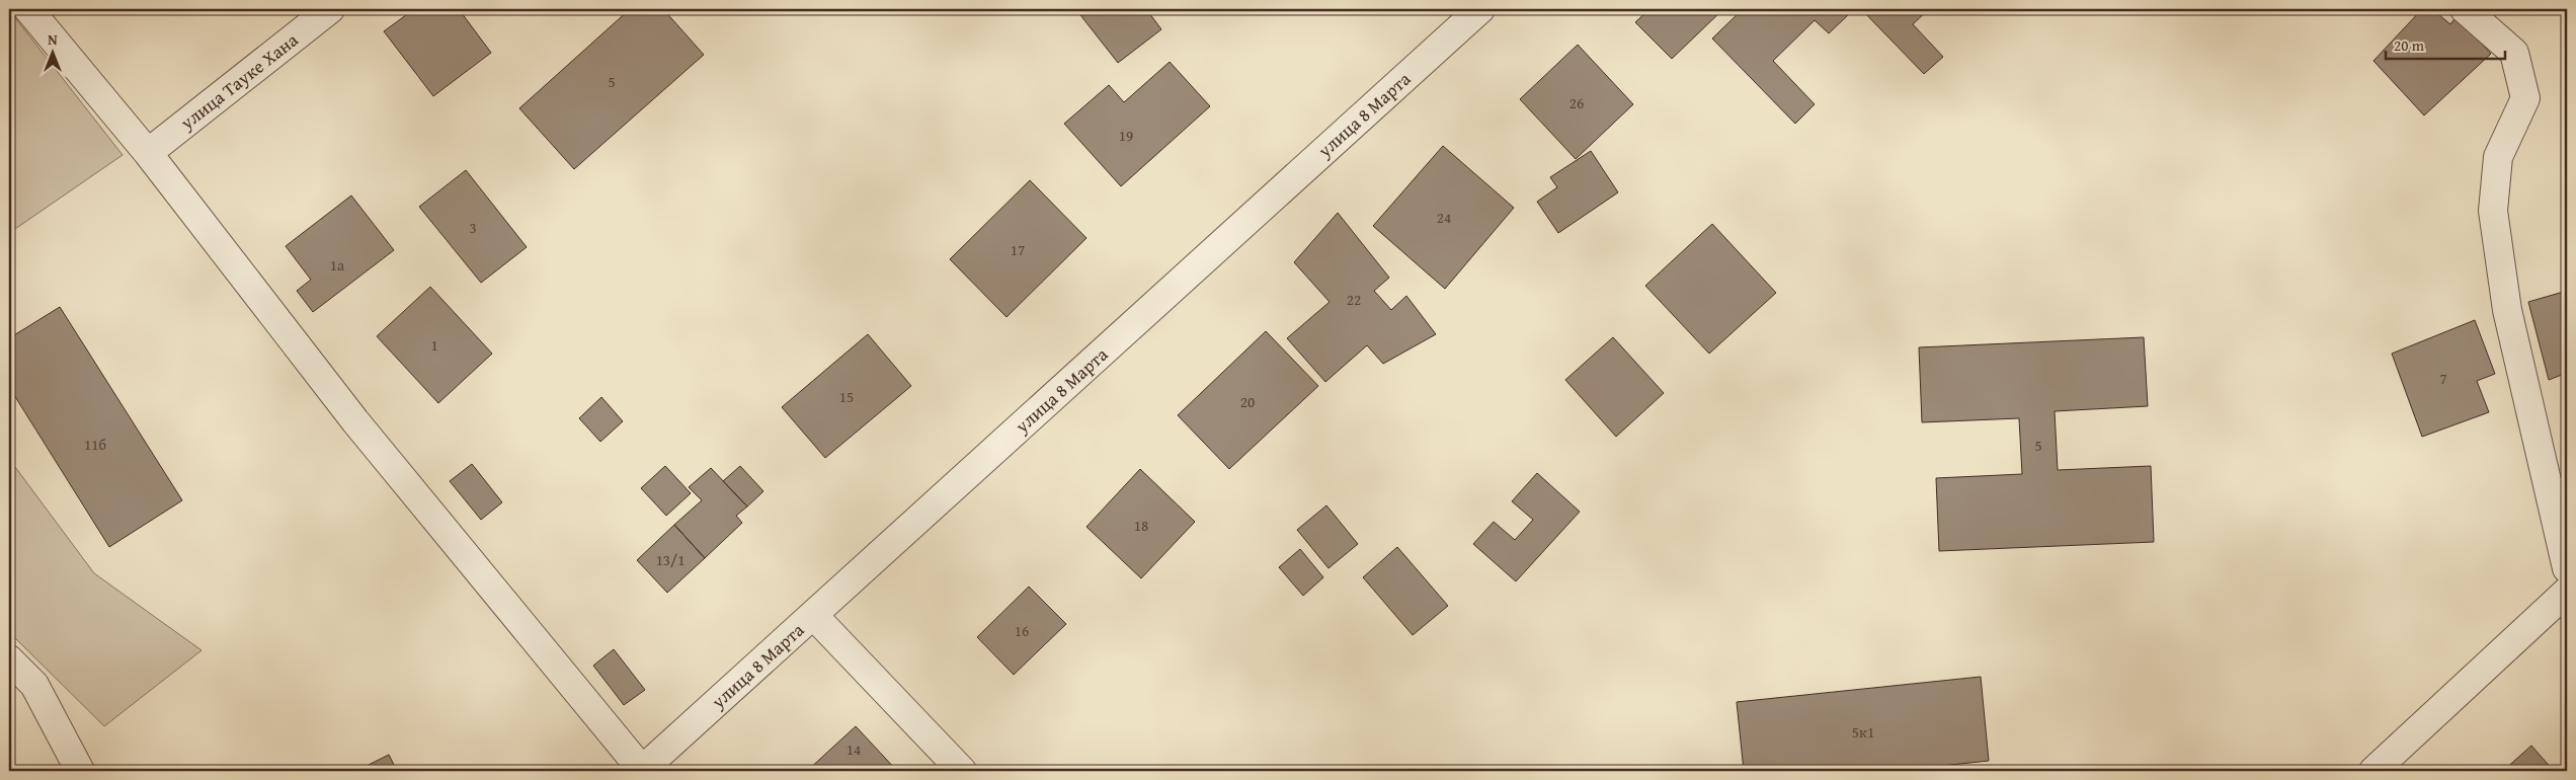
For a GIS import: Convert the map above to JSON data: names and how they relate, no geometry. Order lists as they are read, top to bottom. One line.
{"streets":{"street":["улица Тауке Хана","улица 8 Марта"]},"house_numbers":["5","26","19","24","3","17","1а","22","1","7","15","20","11б","5","18","13/1","16","5к1","14"],"scale_bar":"20 m","north":"top"}
